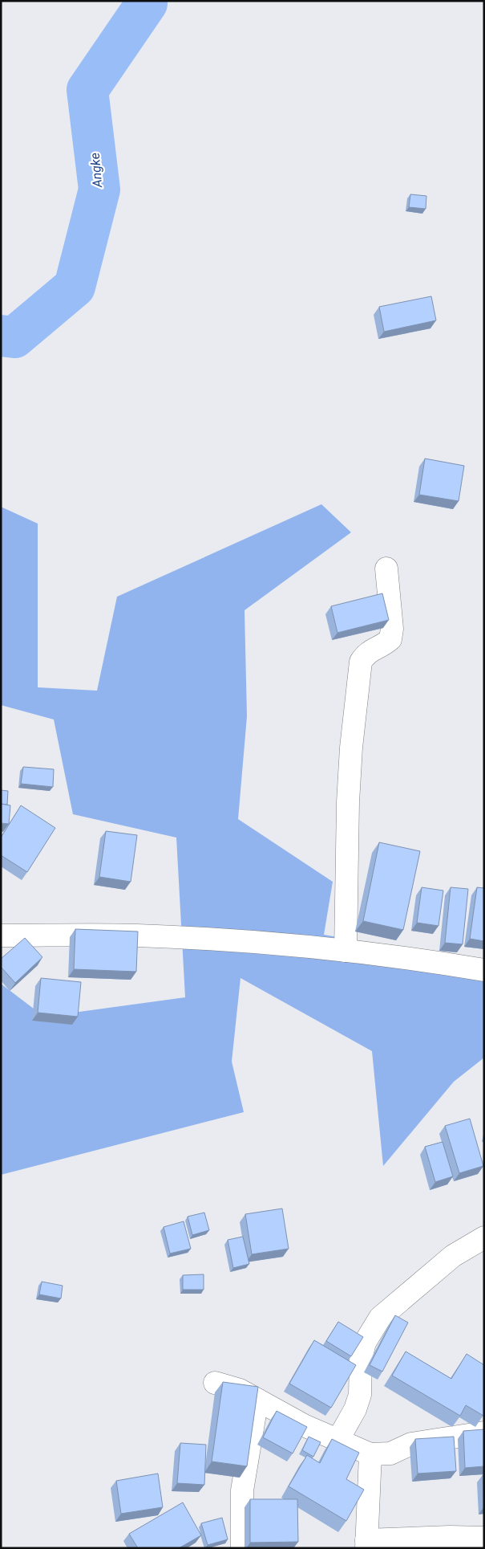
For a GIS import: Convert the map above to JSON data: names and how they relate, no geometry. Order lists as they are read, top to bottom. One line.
{"water":["Angke"]}
